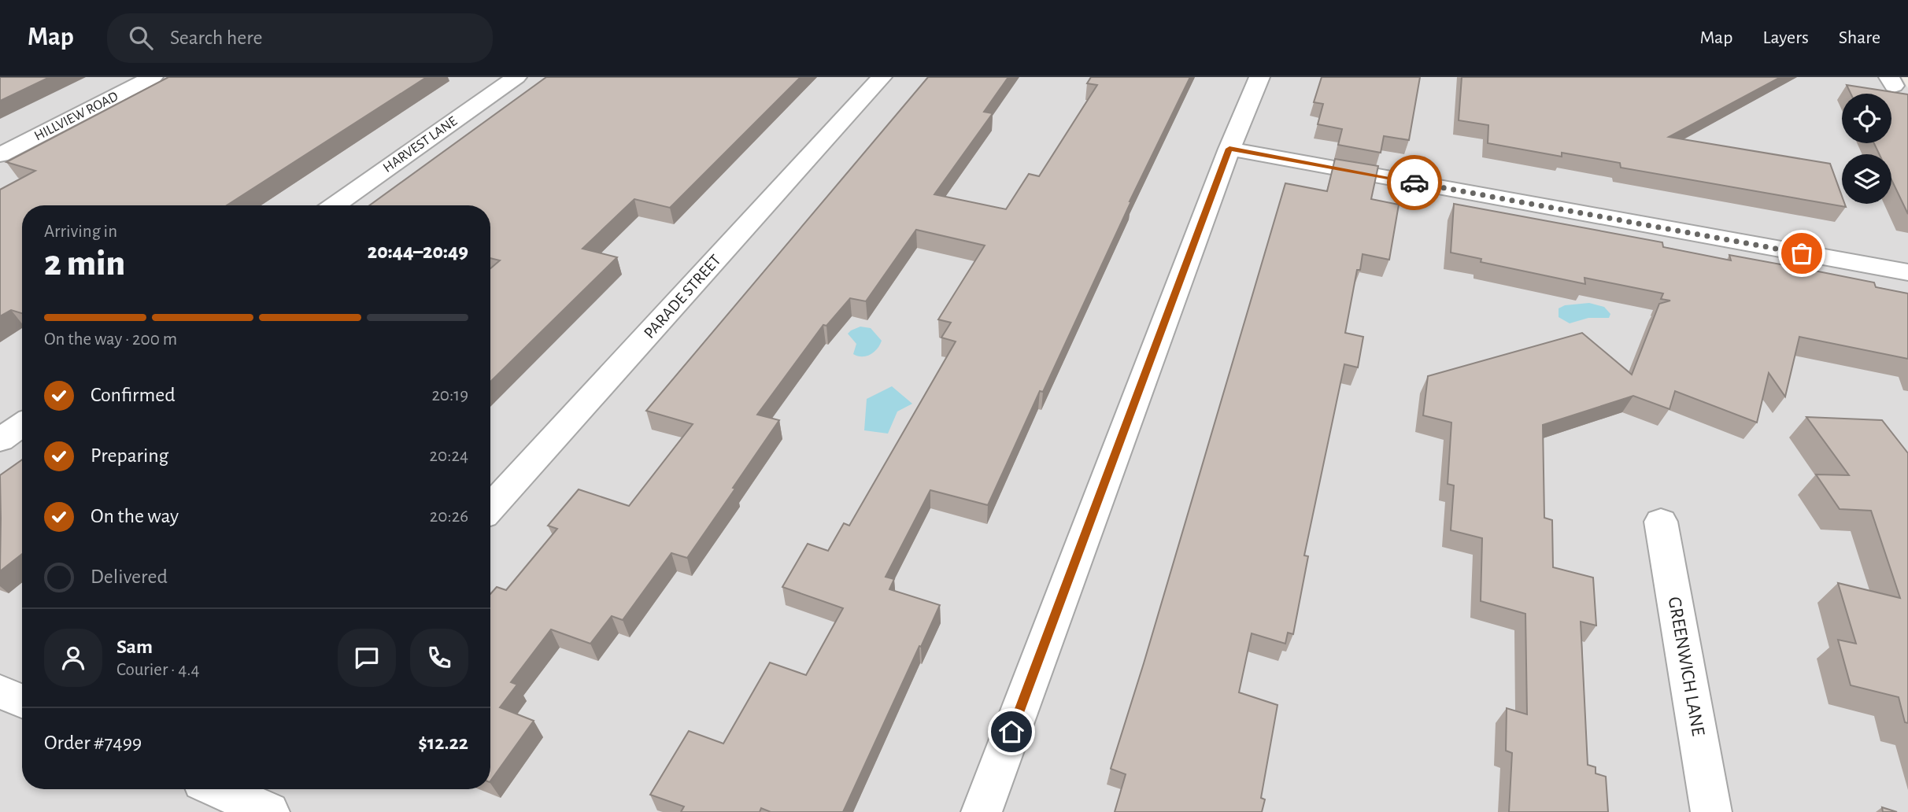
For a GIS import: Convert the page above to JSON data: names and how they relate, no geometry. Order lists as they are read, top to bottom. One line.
{"streets":{"street":["HILLVIEW ROAD","HARVEST LANE","PARADE STREET","GREENWICH LANE"]},"page":{"header":"Map","search":"Search here","nav":["Map","Layers","Share"],"heading":["2 min","Arriving in","20:44–20:49"],"panel":["Sam","Courier · 4.4","Order #7499","$12.22"],"bar":"On the way · 200 m","list":[["Confirmed","20:19"],["Preparing","20:24"],["On the way","20:26"],"Delivered"]}}
